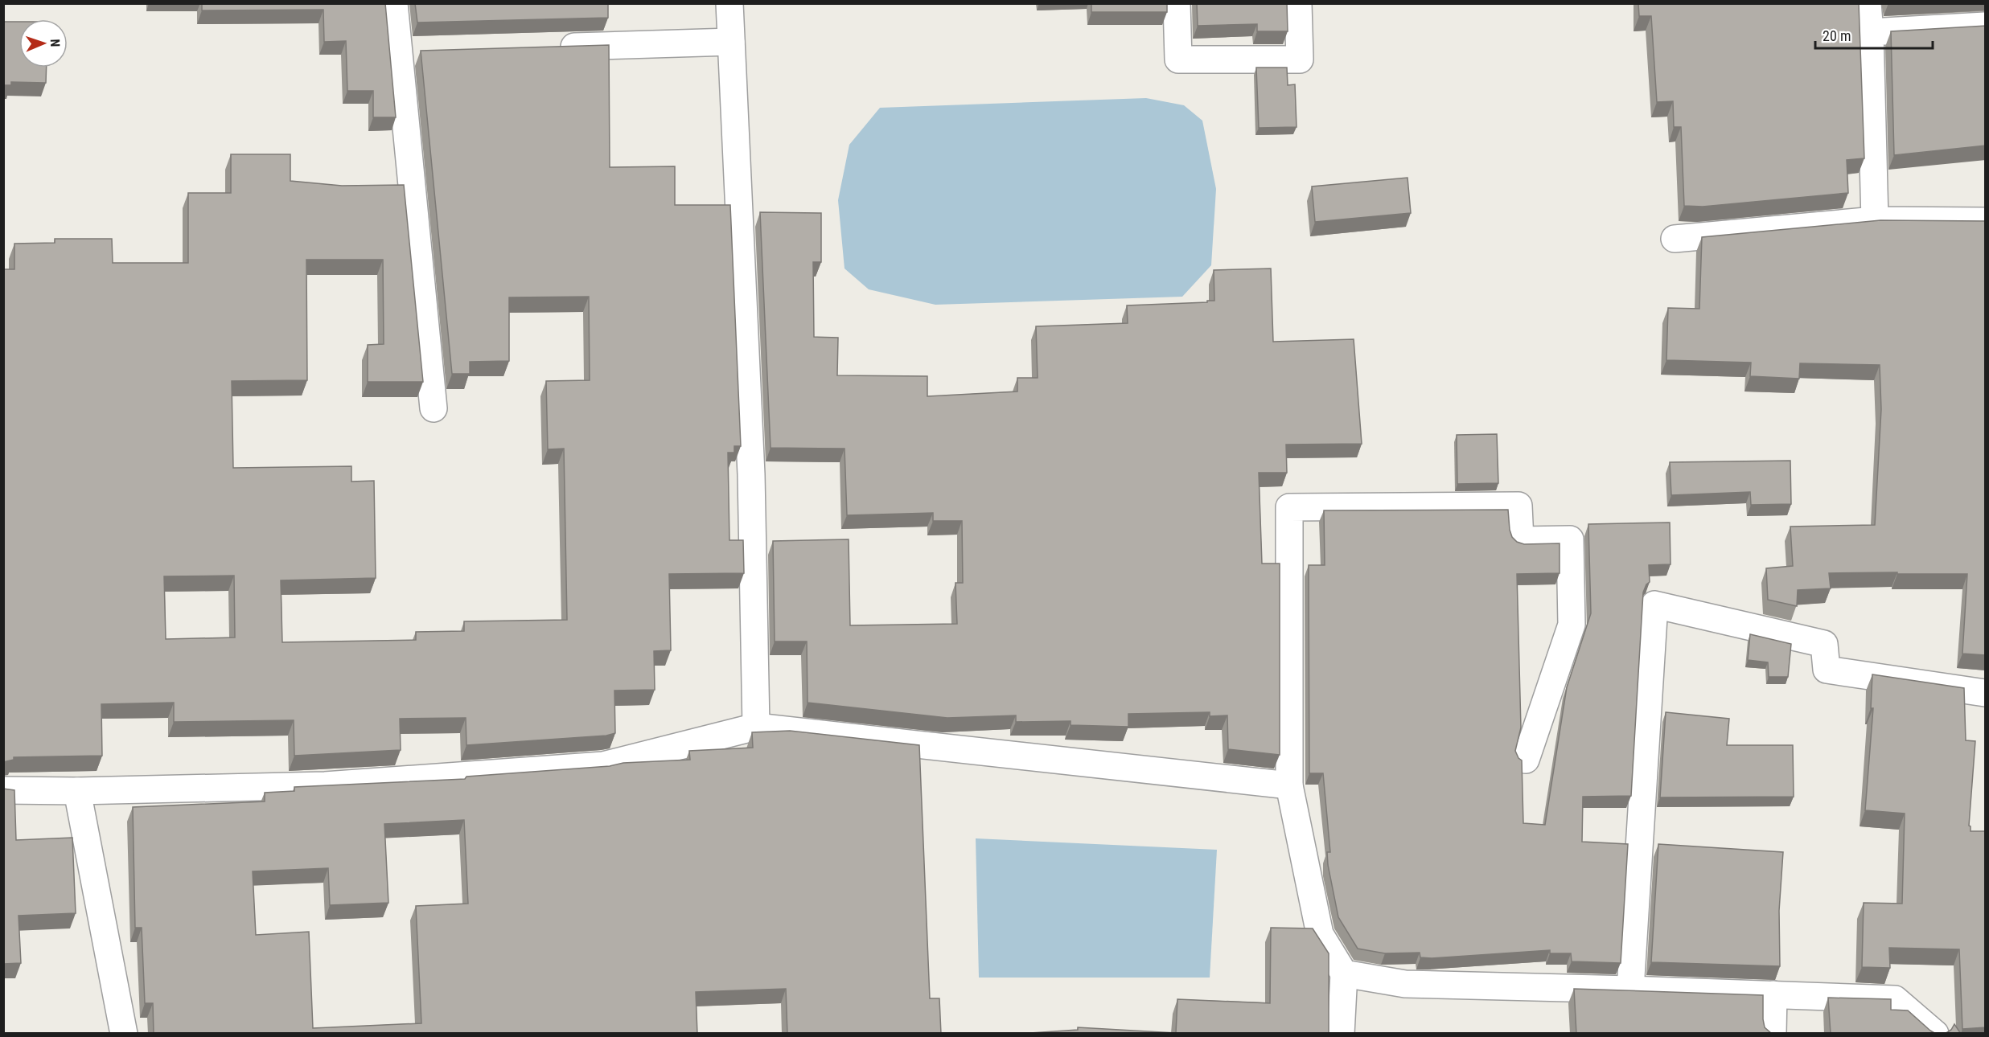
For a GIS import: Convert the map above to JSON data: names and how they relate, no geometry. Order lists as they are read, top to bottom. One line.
{"scale_bar":"20 m","north":"right"}
